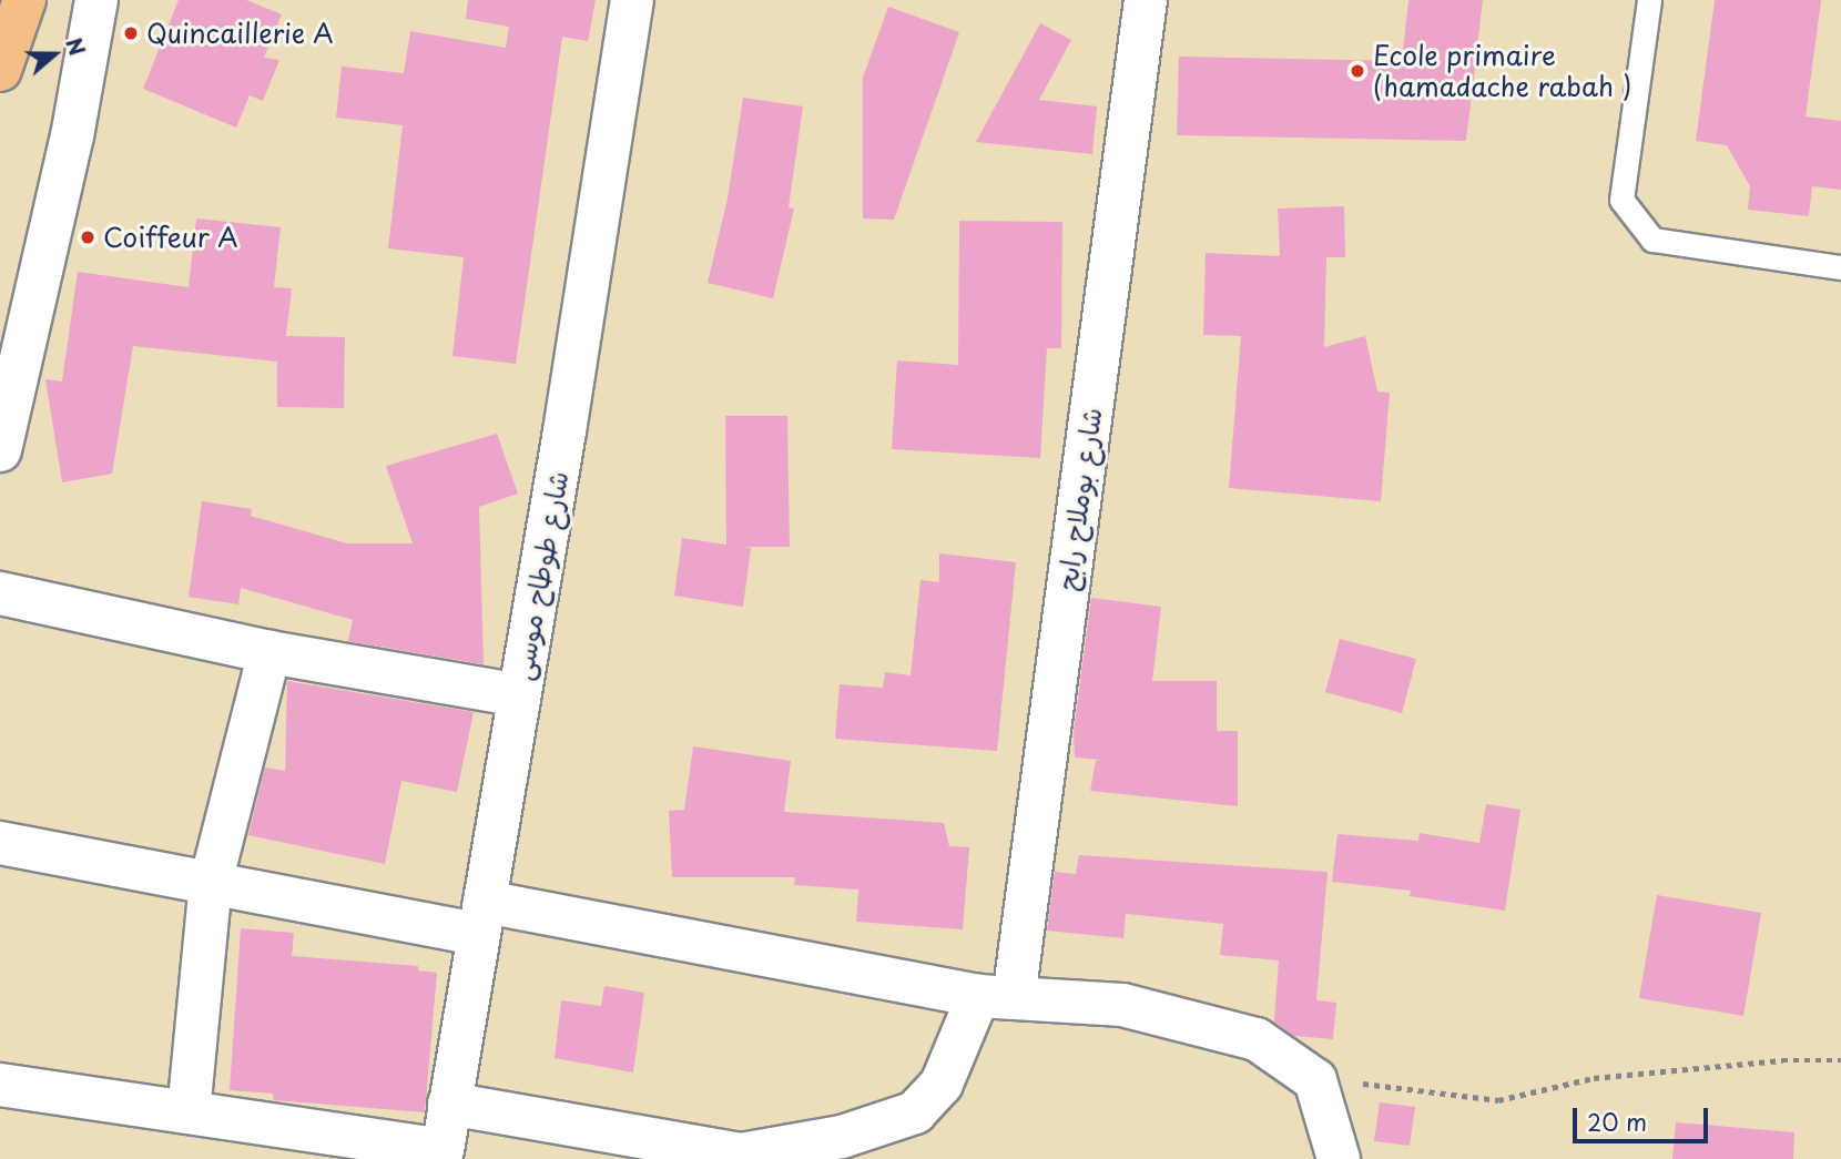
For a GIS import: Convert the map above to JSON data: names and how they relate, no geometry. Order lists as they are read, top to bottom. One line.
{"streets":{"street":["شارع بوملاح رابح","شارع طوطاح موسى"]},"crossings":[["شارع بوملاح رابح","شارع طوطاح موسى"]],"places":["Quincaillerie A","Ecole primaire (hamadache rabah )","Coiffeur A"],"scale_bar":"20 m","north":"right"}
